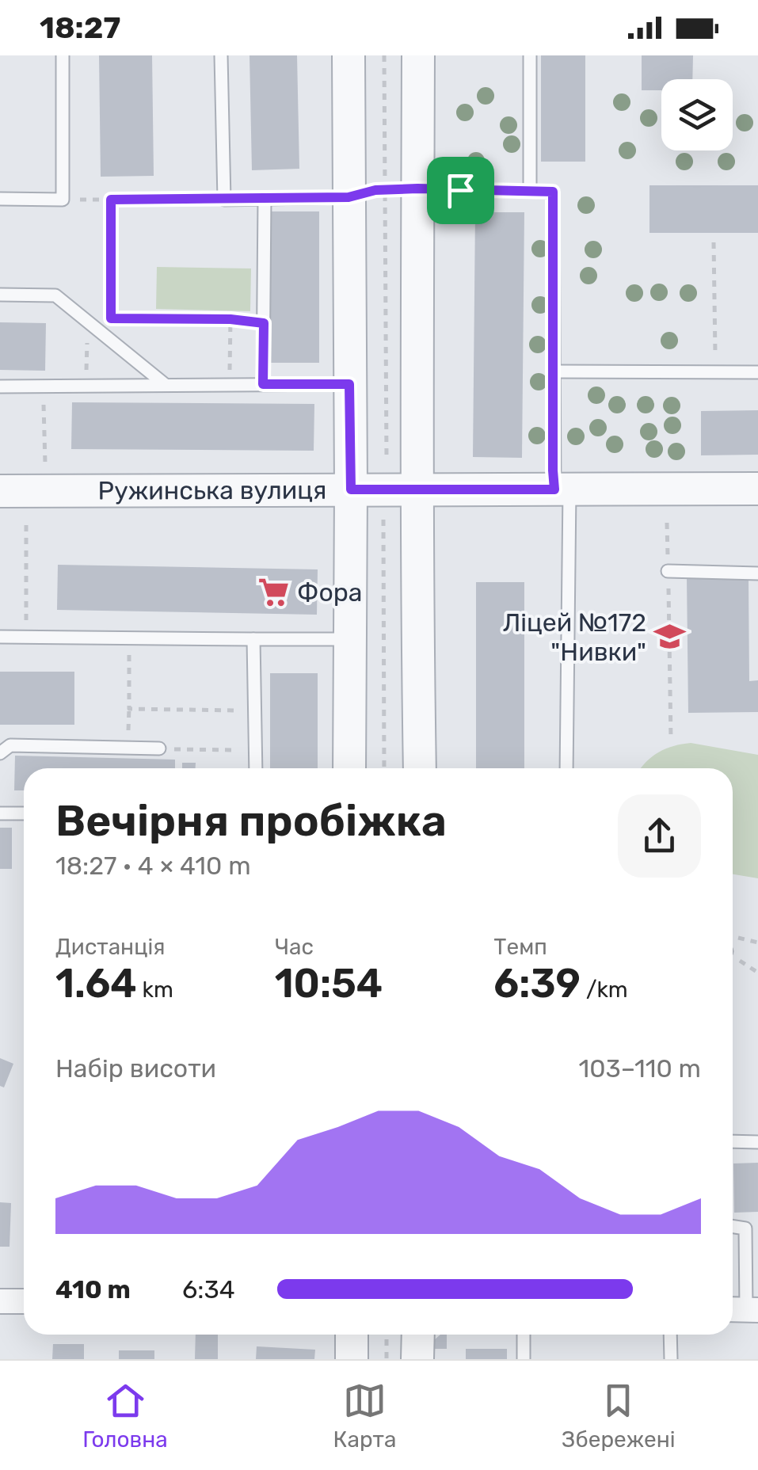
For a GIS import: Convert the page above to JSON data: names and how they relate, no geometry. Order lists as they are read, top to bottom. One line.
{"streets":{"street":["Ружинська вулиця"]},"places":{"supermarket":["Фора"],"school or university":["Ліцей №172 \"Нивки\""]},"page":{"status":"18:27","heading":["Вечірня пробіжка","18:27 · 4 × 410 m"],"stats":[["Дистанція","1.64 km"],["Час","10:54"],["Темп","6:39 /km"]],"chart":["Набір висоти","103–110 m"],"list":[{"name":"410 m","note":"6:34"}],"tabs":["Головна","Карта","Збережені"]}}
